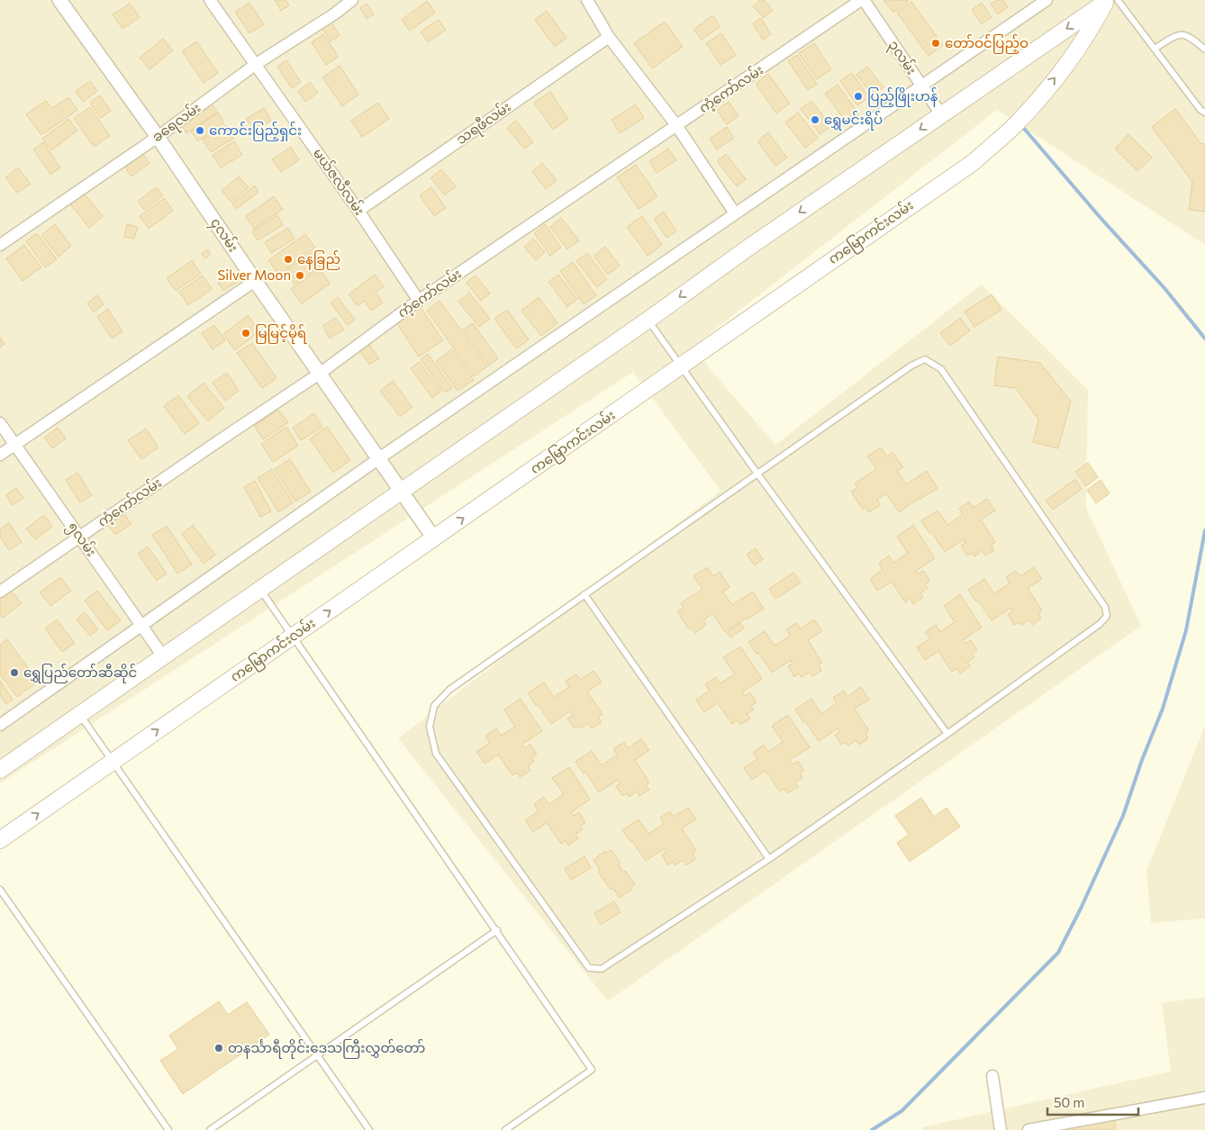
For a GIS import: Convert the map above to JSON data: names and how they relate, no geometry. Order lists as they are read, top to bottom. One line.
{"streets":{"main road":["ကမြောကင်းလမ်း"],"street":["၃လမ်း","ကံ့ကော်လမ်း","ခရေလမ်း","သရဖီလမ်း","မယ်ဇလီလမ်း","၄လမ်း","၅လမ်း"]},"crossings":[["၃လမ်း","ကံ့ကော်လမ်း"],["ကံ့ကော်လမ်း","မယ်ဇလီလမ်း"],["ကံ့ကော်လမ်း","၄လမ်း"],["ကံ့ကော်လမ်း","၅လမ်း"],["ခရေလမ်း","မယ်ဇလီလမ်း"],["ခရေလမ်း","၄လမ်း"],["သရဖီလမ်း","မယ်ဇလီလမ်း"],["ကမြောကင်းလမ်း","၄လမ်း"]],"places":["တော်ဝင်ပြည့်ဝ","ပြည့်ဖြိုးဟန်","ရွှေမင်းရိပ်","ကောင်းပြည့်ရှင်း","နေခြည်","Silver Moon","မြမြင့်မိုရ်","ရွှေပြည်တော်ဆီဆိုင်","တနင်္သာရီတိုင်းဒေသကြီးလွှတ်တော်"],"scale_bar":"50 m"}
